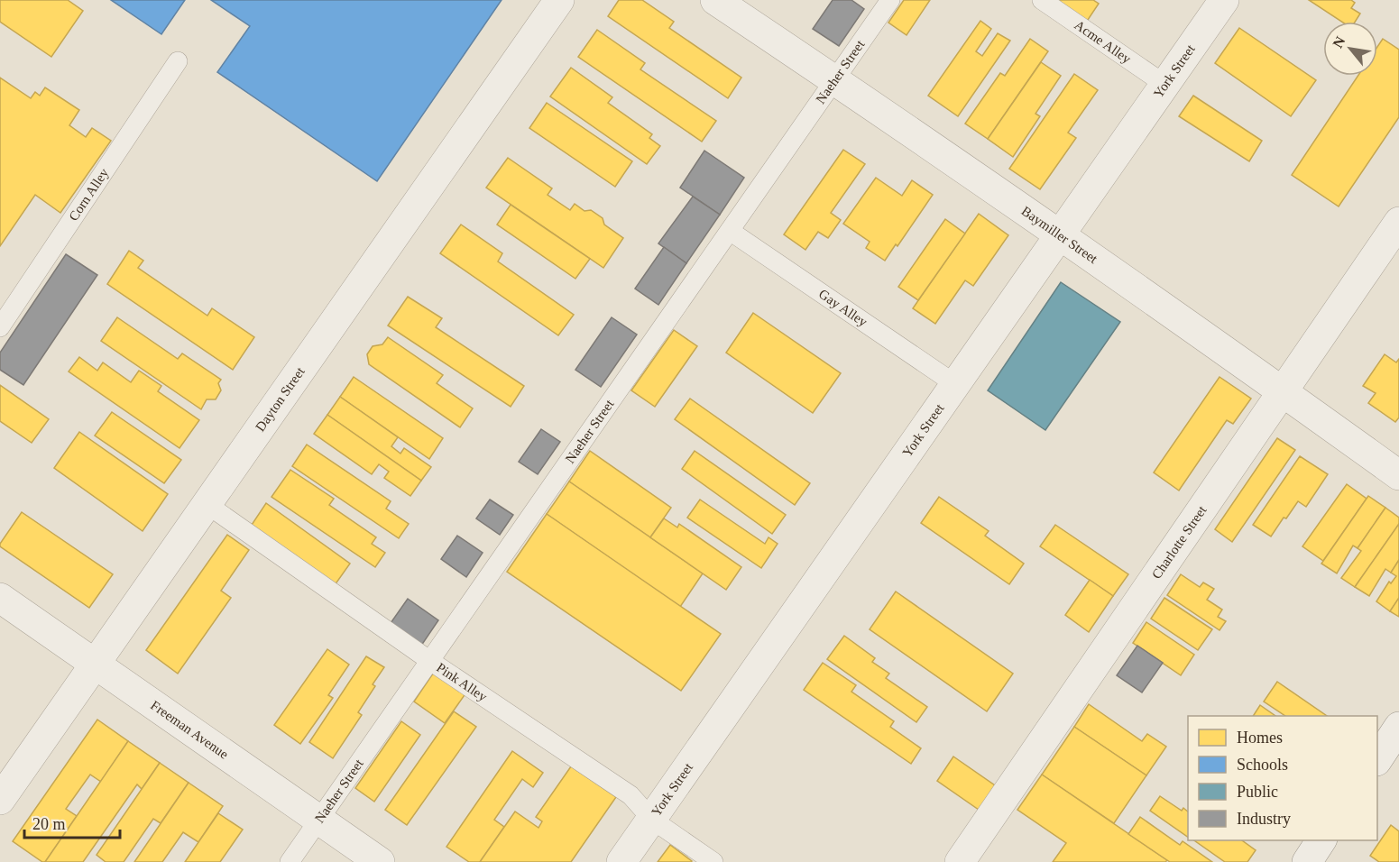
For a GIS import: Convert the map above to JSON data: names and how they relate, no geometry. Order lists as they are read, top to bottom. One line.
{"streets":{"street":["York Street","Baymiller Street","Dayton Street","Charlotte Street","Freeman Avenue"],"lane":["Acme Alley","Naeher Street","Corn Alley","Gay Alley","Pink Alley"]},"crossings":[["Acme Alley","York Street"],["Naeher Street","Baymiller Street"],["Naeher Street","Gay Alley"],["Naeher Street","Pink Alley"],["Naeher Street","Freeman Avenue"],["York Street","Baymiller Street"],["York Street","Gay Alley"],["York Street","Pink Alley"],["Baymiller Street","Charlotte Street"],["Dayton Street","Pink Alley"],["Dayton Street","Freeman Avenue"]],"legend":["Homes","Schools","Public","Industry"],"scale_bar":"20 m","north":"top left"}
